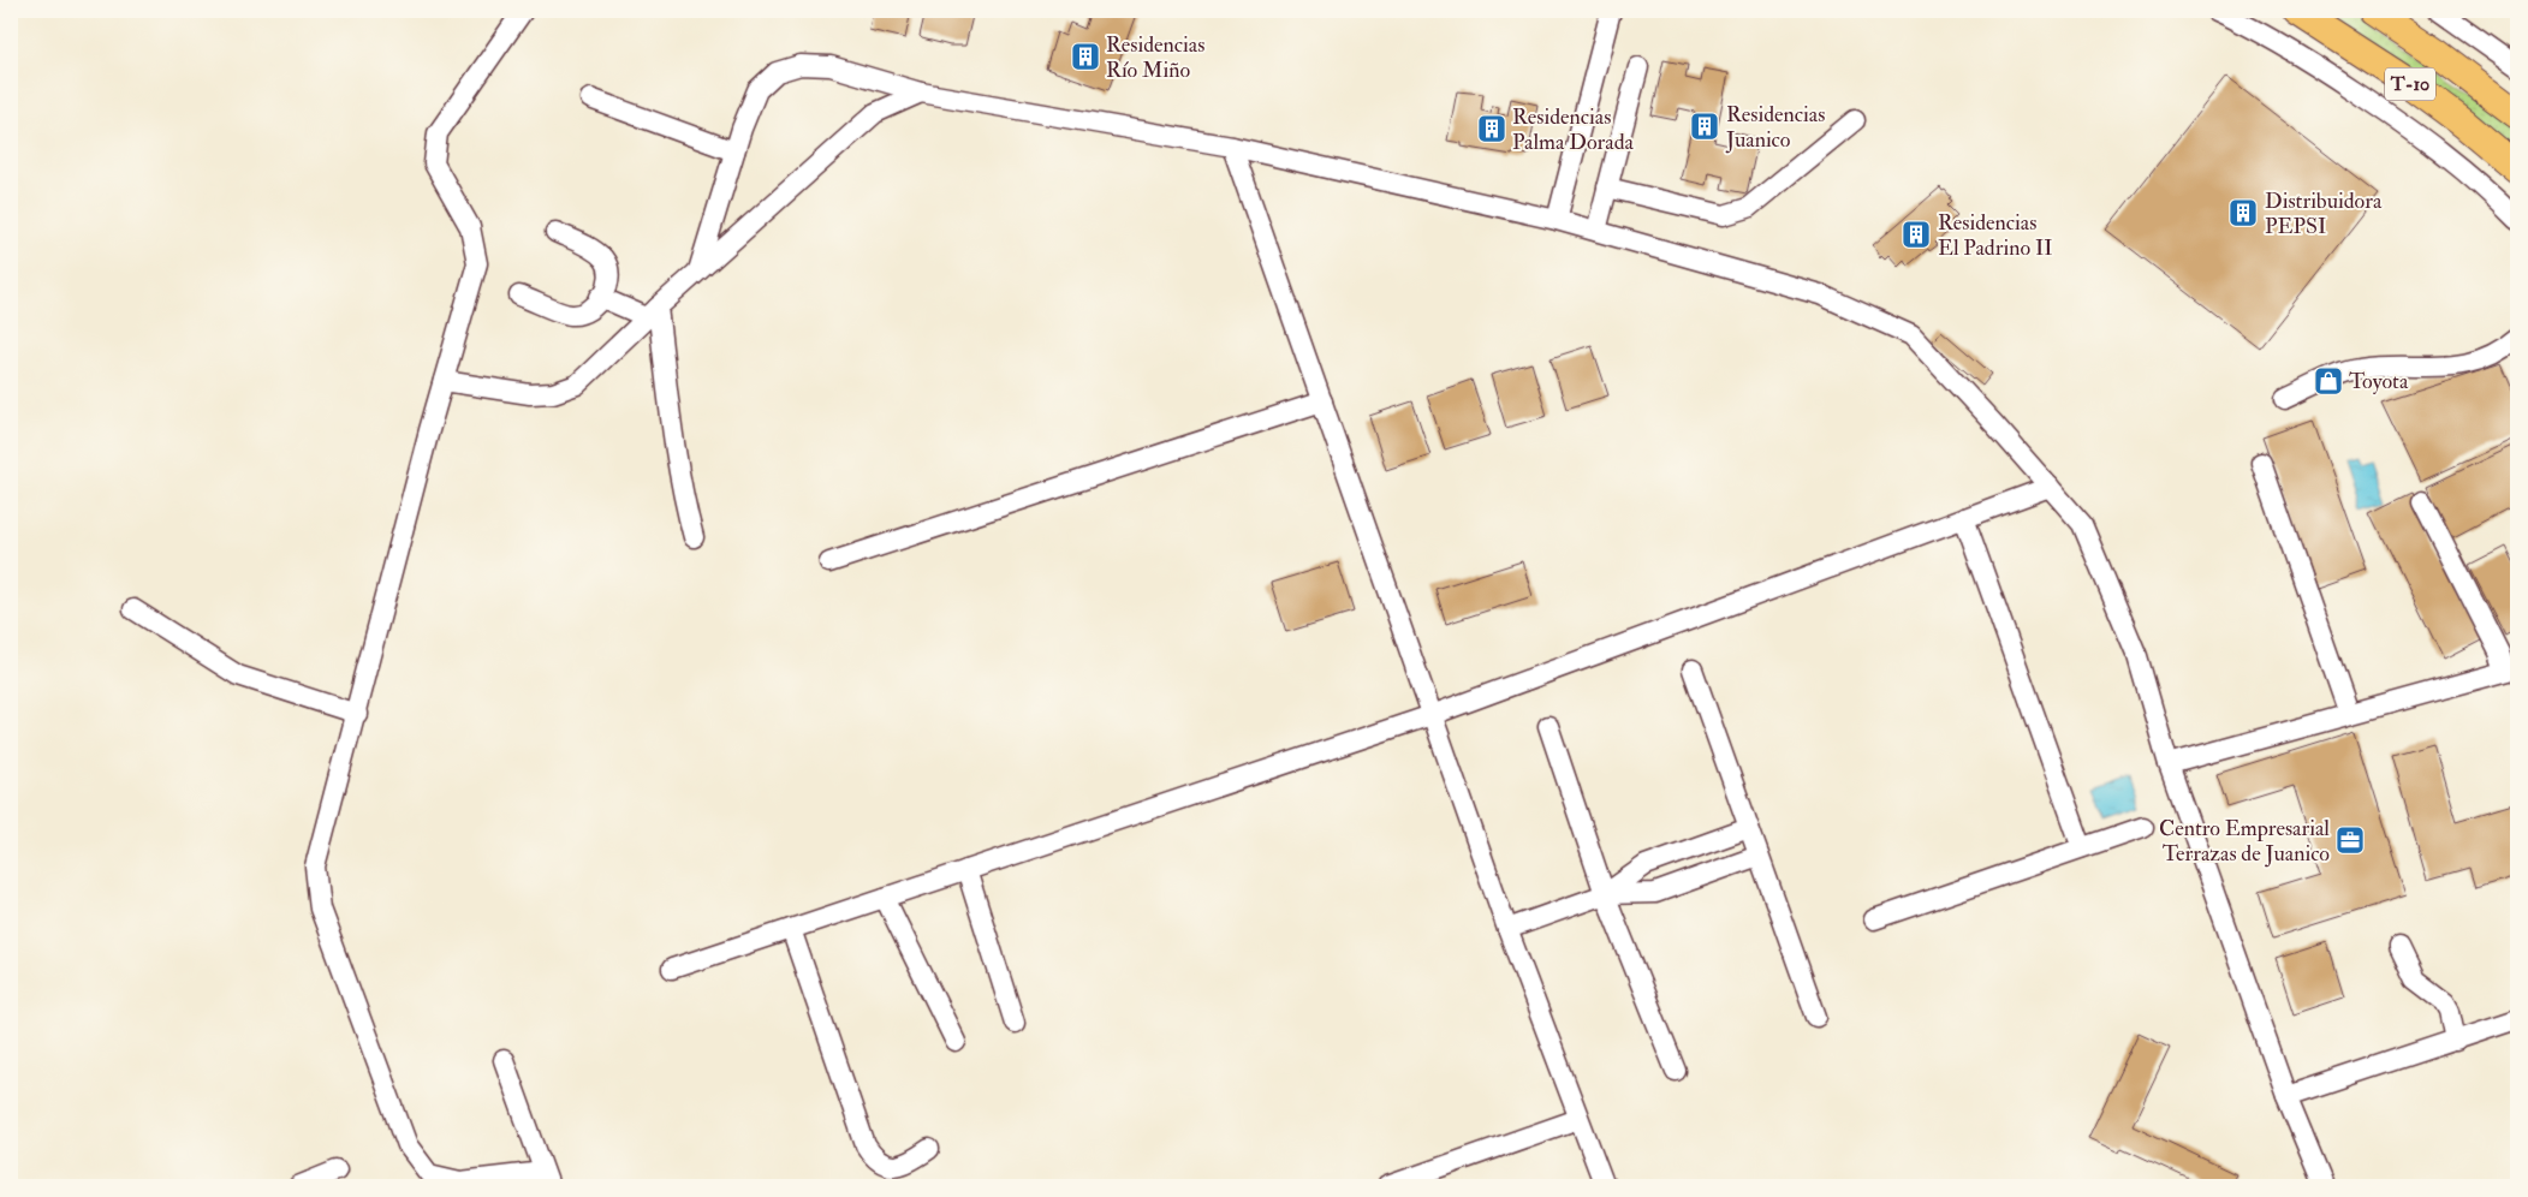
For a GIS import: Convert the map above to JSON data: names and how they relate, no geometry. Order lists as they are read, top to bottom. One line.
{"streets":{"highway":["T-10"]},"places":{"building":["Residencias Río Miño","Residencias Juanico","Residencias Palma Dorada","Distribuidora PEPSI","Residencias El Padrino II"],"shop":["Toyota"],"office":["Centro Empresarial Terrazas de Juanico"]}}
